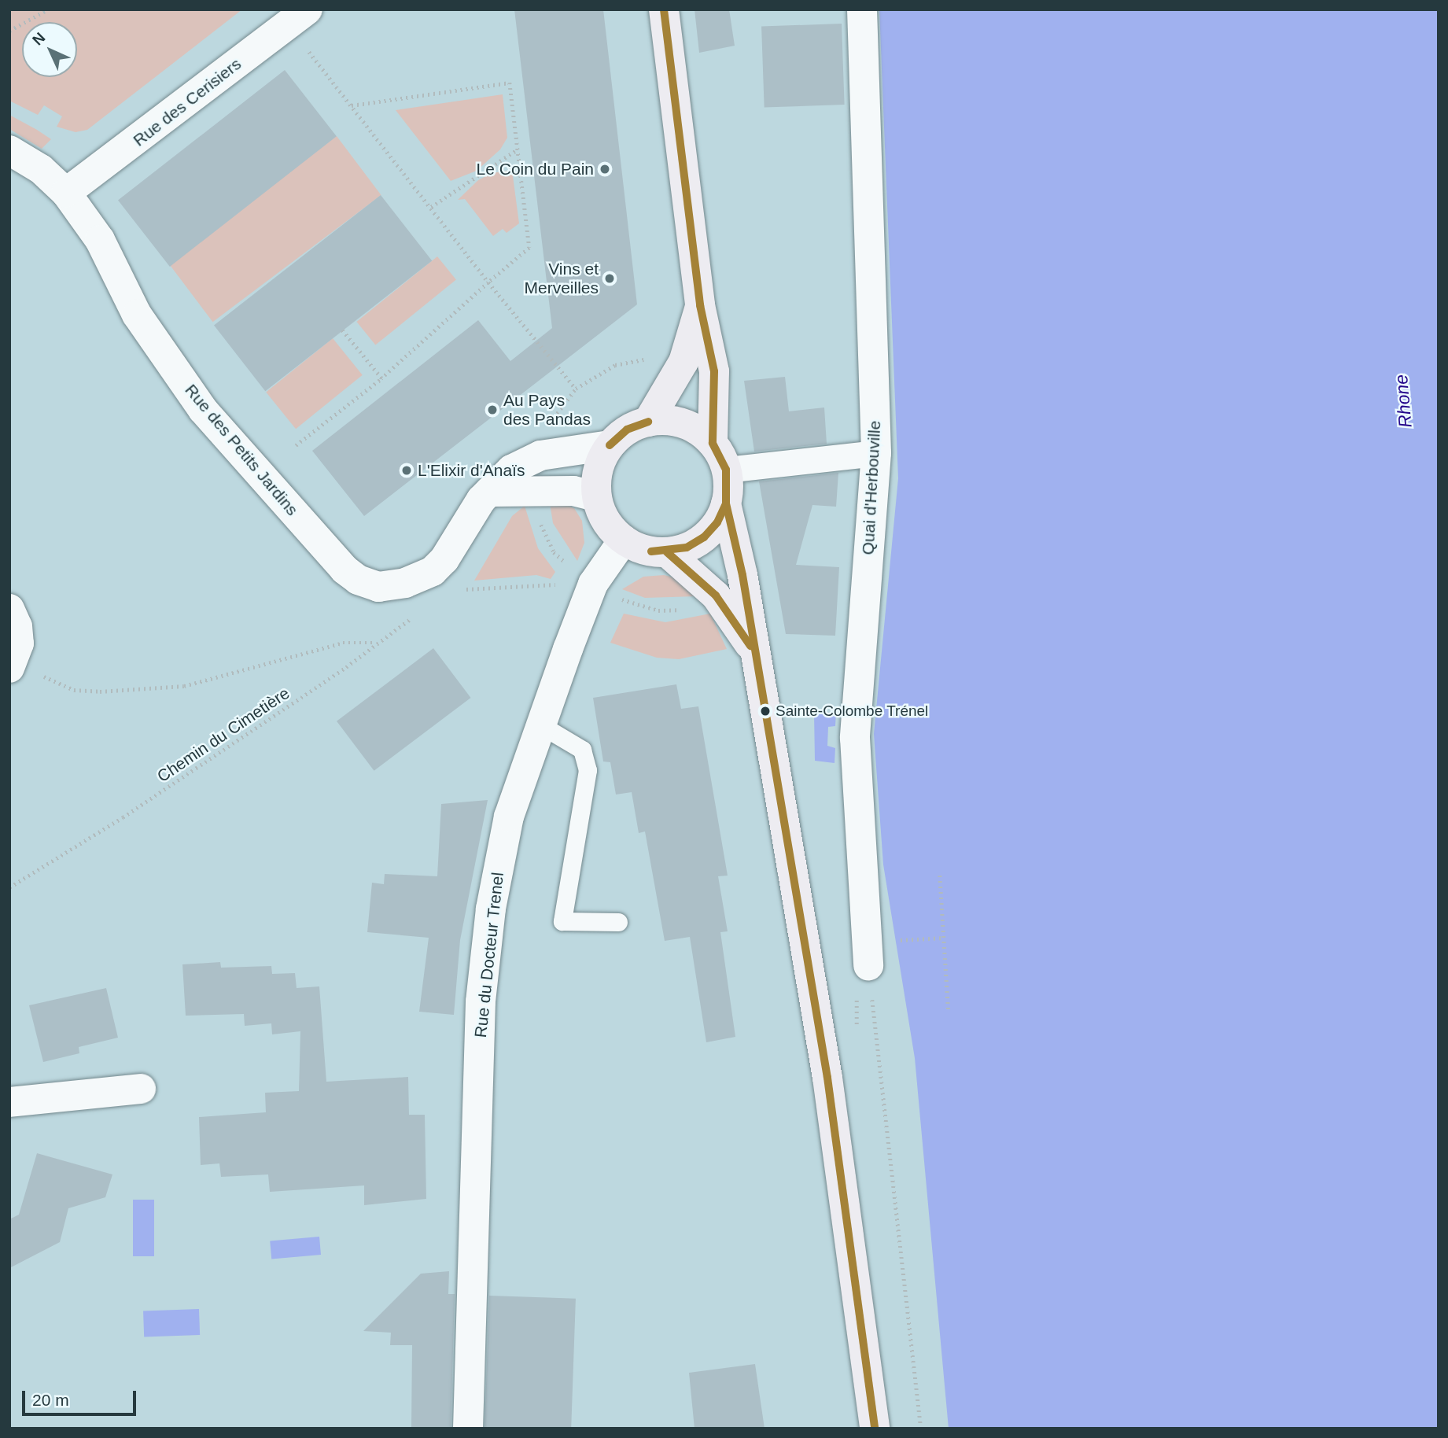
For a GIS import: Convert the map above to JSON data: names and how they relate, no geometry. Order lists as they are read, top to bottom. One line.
{"streets":{"street":["Rue des Cerisiers","Rue des Petits Jardins","Quai d'Herbouville","Rue du Docteur Trenel"],"path":["Chemin du Cimetière"]},"crossings":[["Rue des Cerisiers","Rue des Petits Jardins"],["Rue des Petits Jardins","Chemin du Cimetière"],["Rue des Petits Jardins","Rue du Docteur Trenel"]],"water":["Rhone"],"places":["Le Coin du Pain","Vins et Merveilles","Au Pays des Pandas","L'Elixir d'Anaïs","Sainte-Colombe Trénel"],"scale_bar":"20 m","north":"top left"}
